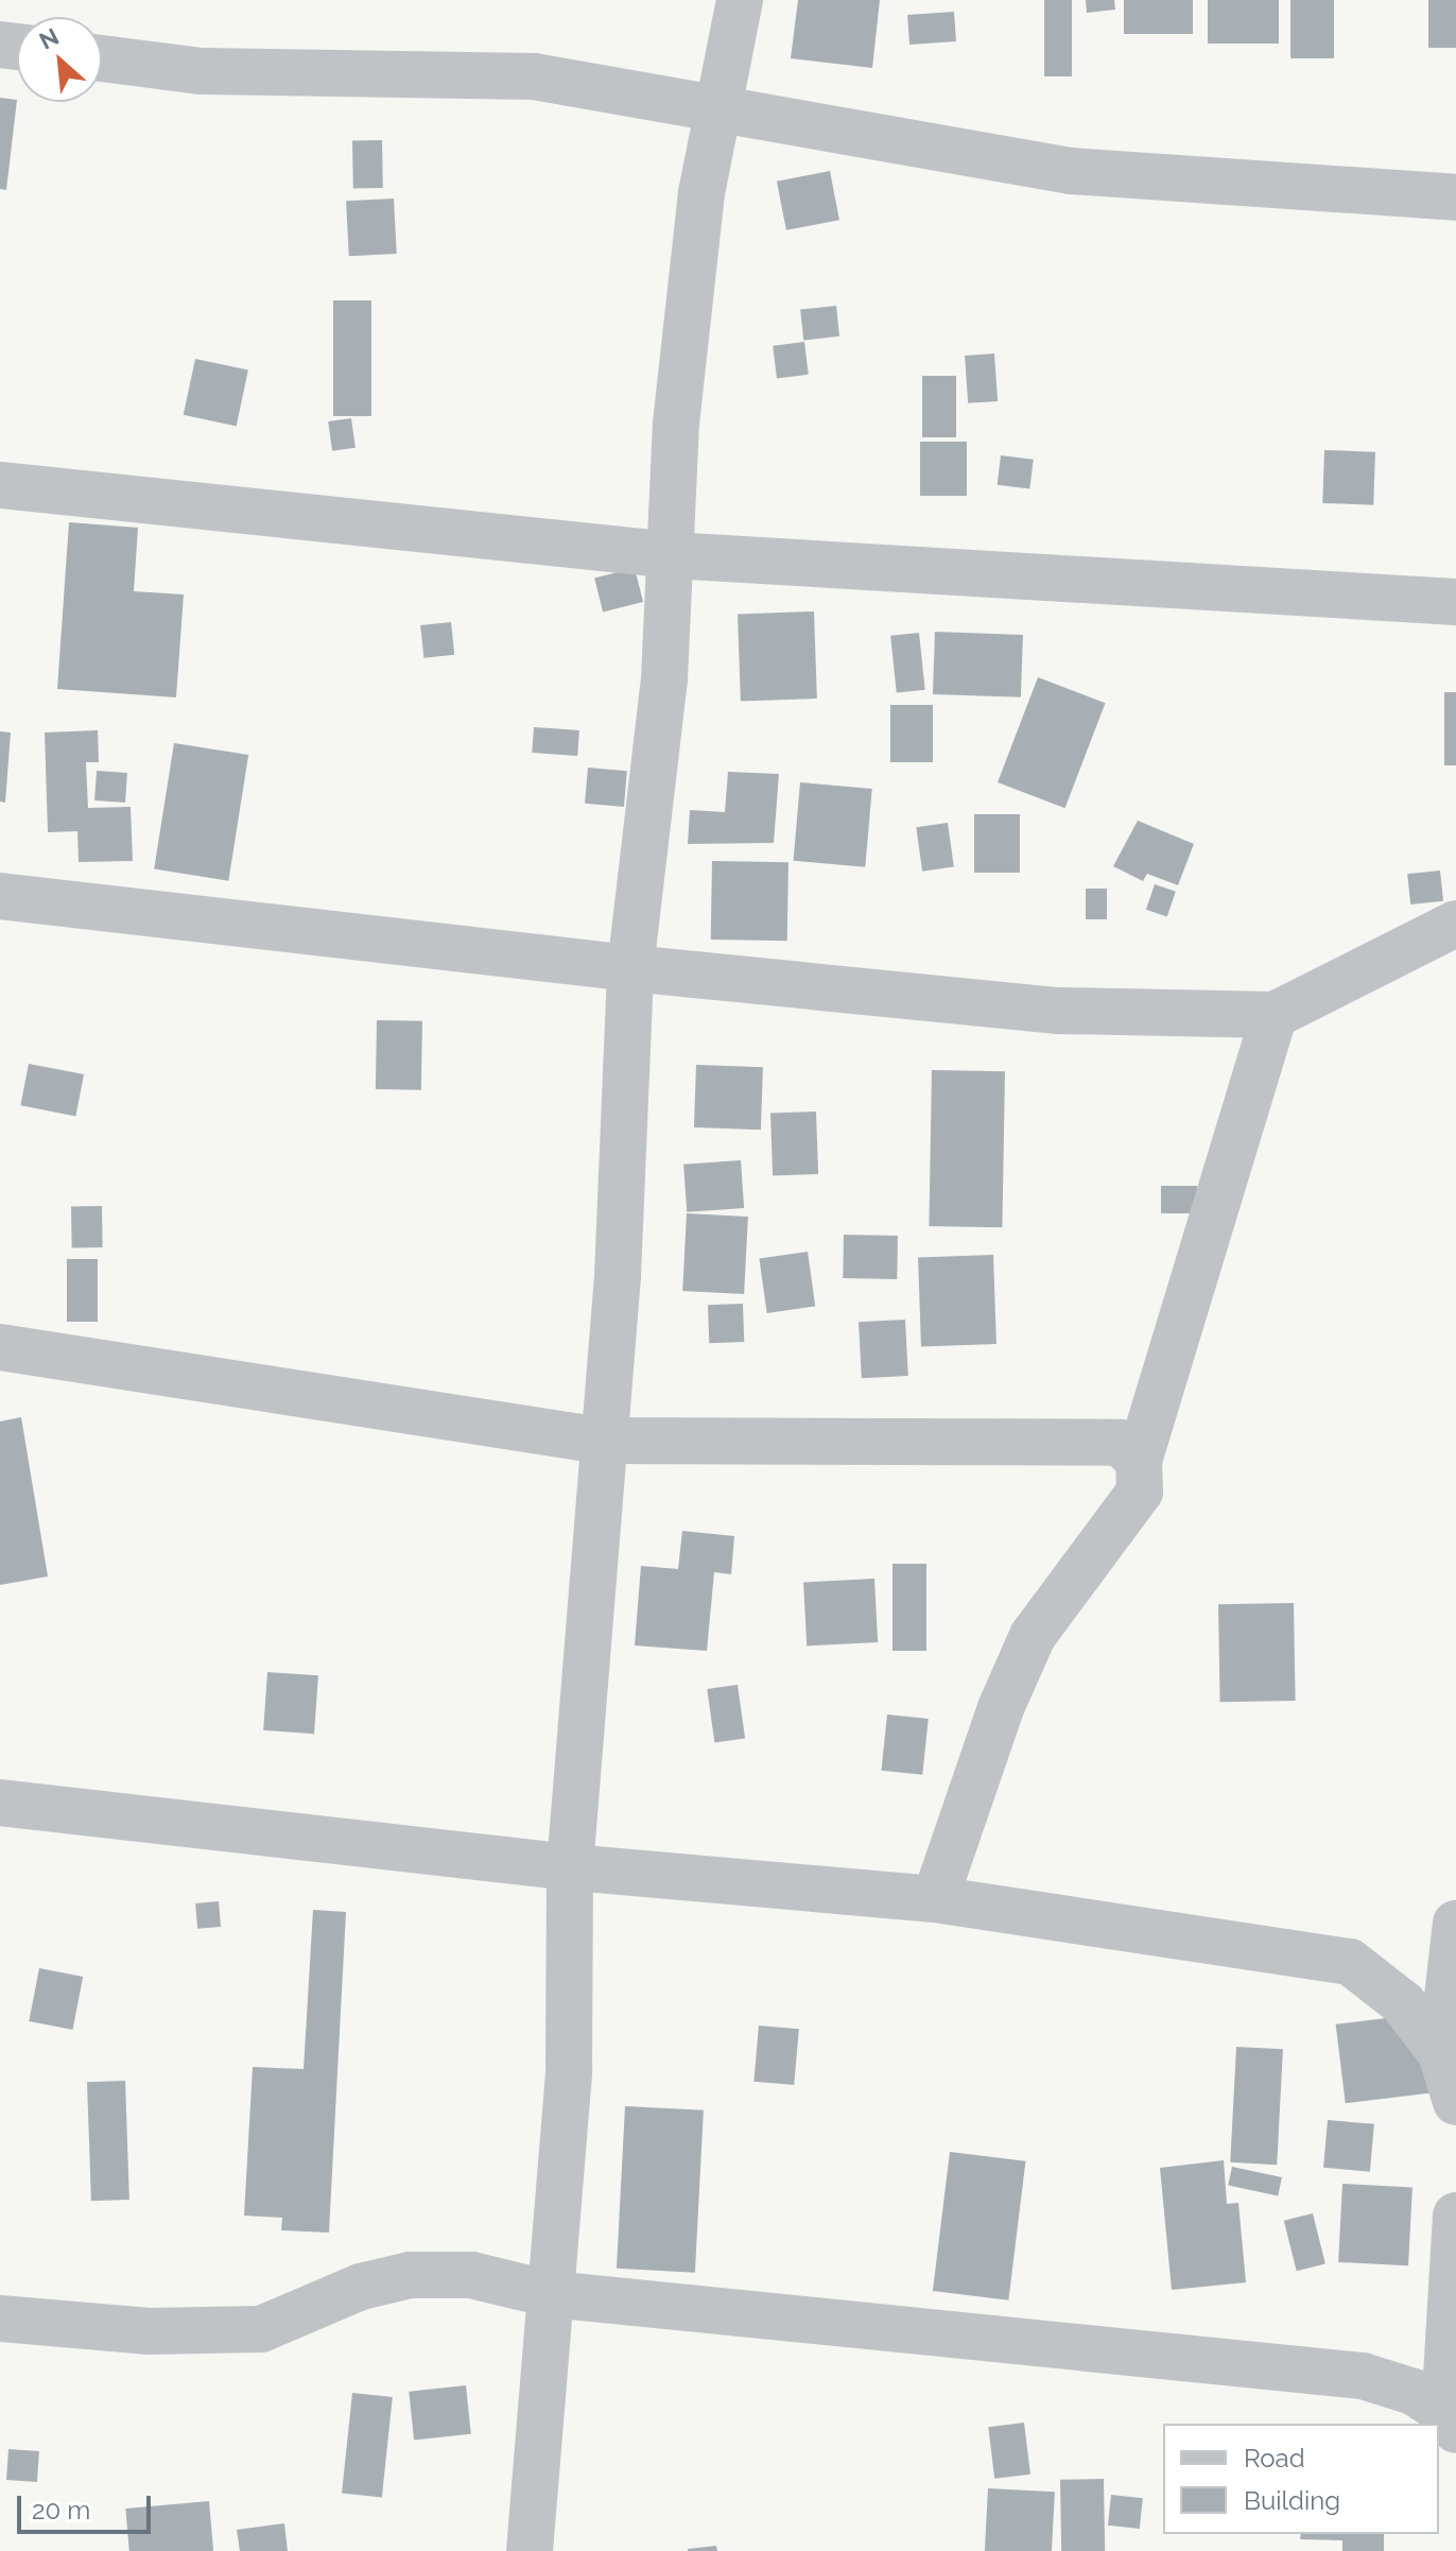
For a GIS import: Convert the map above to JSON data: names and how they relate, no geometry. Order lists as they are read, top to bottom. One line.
{"legend":["Road","Building"],"scale_bar":"20 m","north":"top left"}
